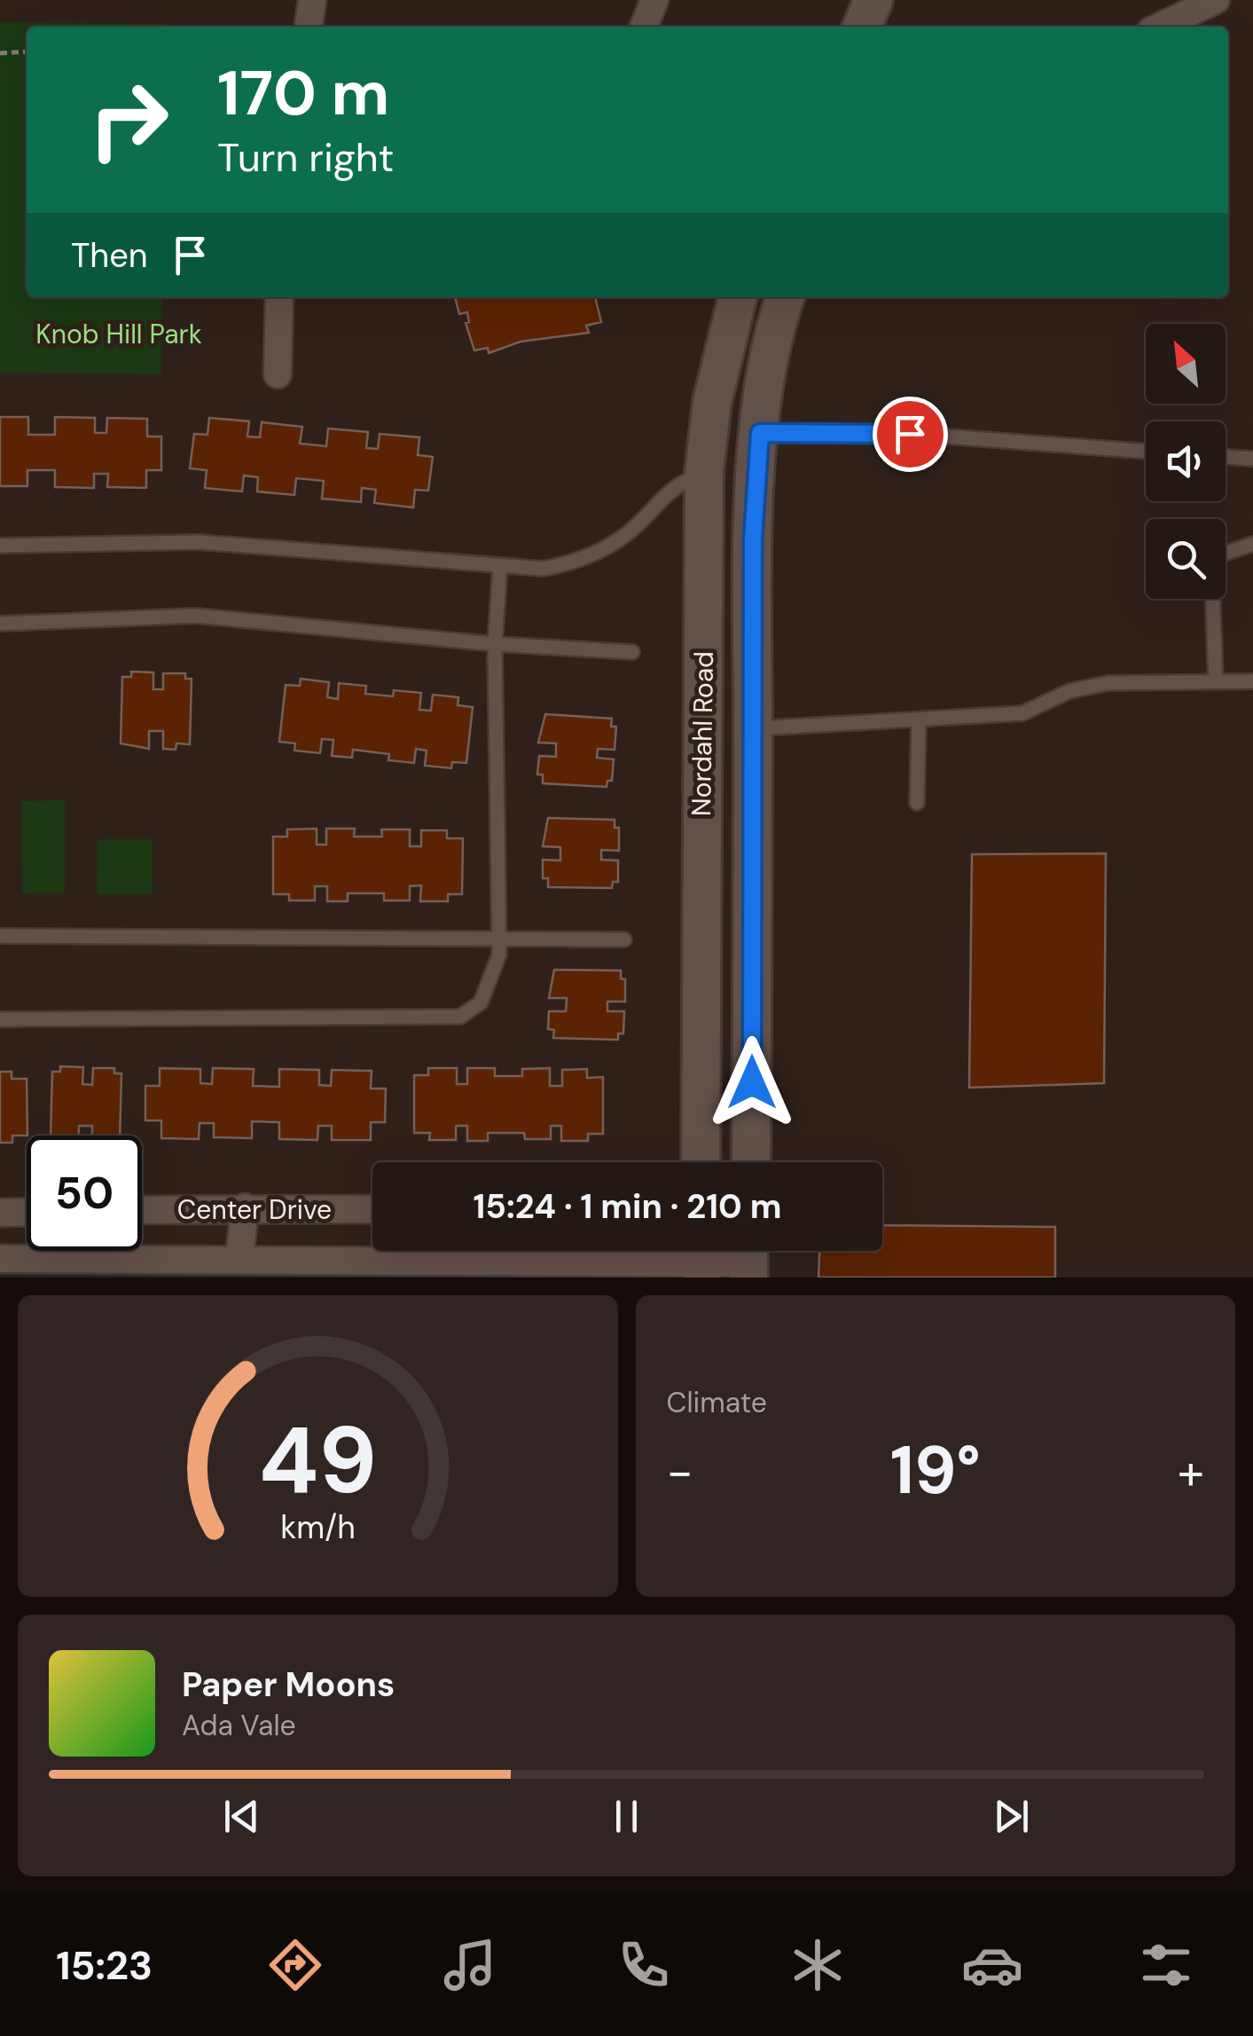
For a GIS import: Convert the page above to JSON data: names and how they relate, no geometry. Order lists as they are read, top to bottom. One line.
{"streets":{"main road":["Nordahl Road"],"street":["Center Drive"]},"parks":["Knob Hill Park"],"north":"top left","page":{"turn":["170 m","Turn right"],"then":"Then","limit":"50","trip":"15:24 · 1 min · 210 m","tile":"Climate","heat":["−","19°","+"],"song":["Paper Moons","Ada Vale"],"tabs":"15:23","gauge":["49","km/h"]}}
